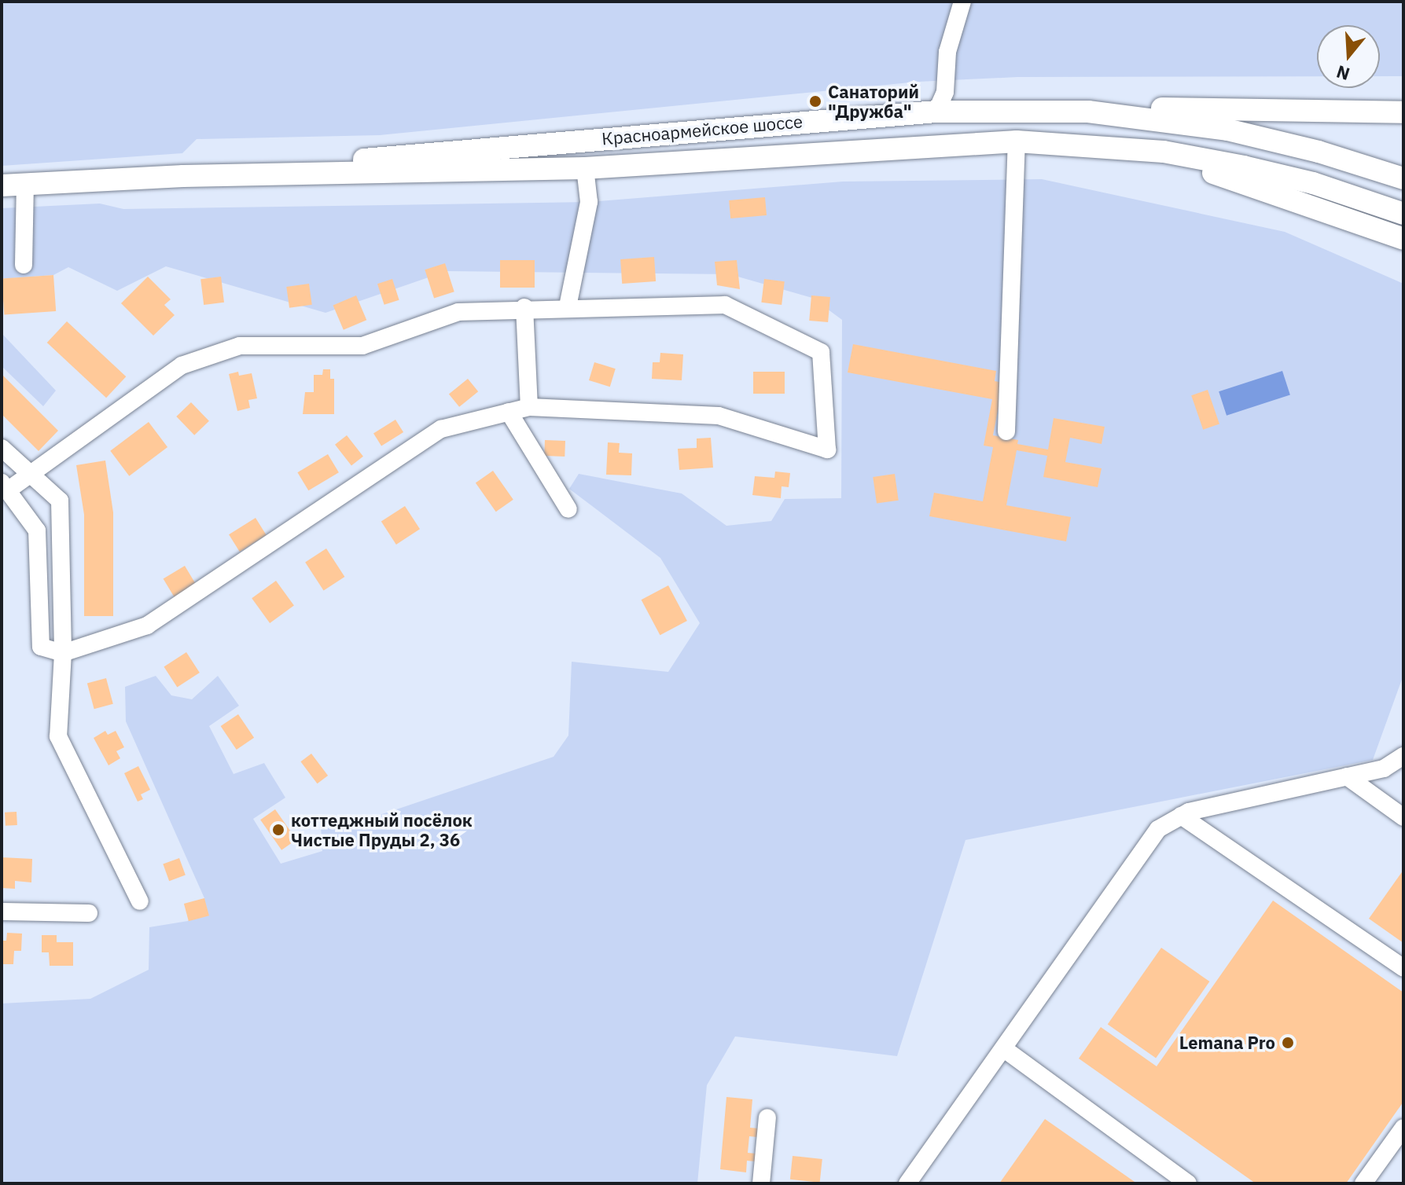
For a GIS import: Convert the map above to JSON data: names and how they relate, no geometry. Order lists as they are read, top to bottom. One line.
{"streets":{"main road":["Красноармейское шоссе"]},"places":["Санаторий \"Дружба\"","коттеджный посёлок Чистые Пруды 2, 36","Lemana Pro"],"north":"bottom"}
